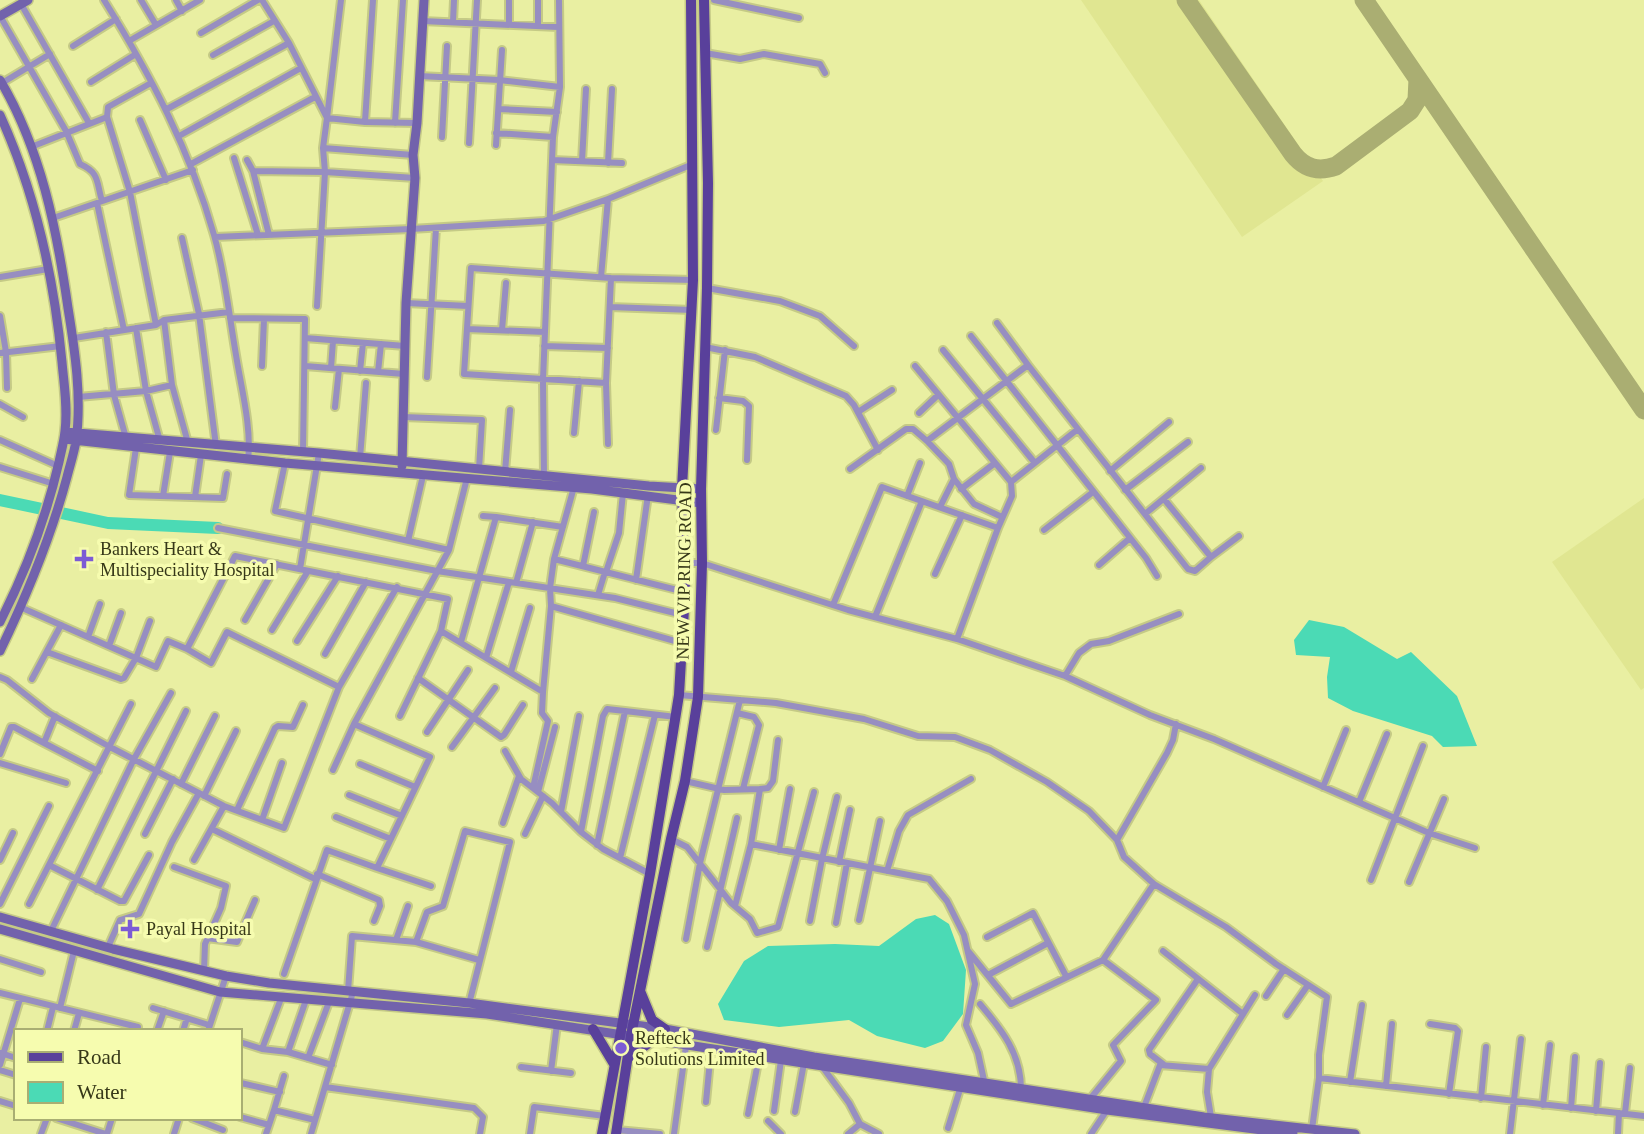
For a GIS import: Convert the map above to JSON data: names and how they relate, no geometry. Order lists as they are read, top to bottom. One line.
{"streets":{"main road":["NEW VIP RING ROAD"]},"places":{"health":["Bankers Heart & Multispeciality Hospital","Payal Hospital"],"other":["Refteck Solutions Limited"]},"legend":["Road","Water"]}
